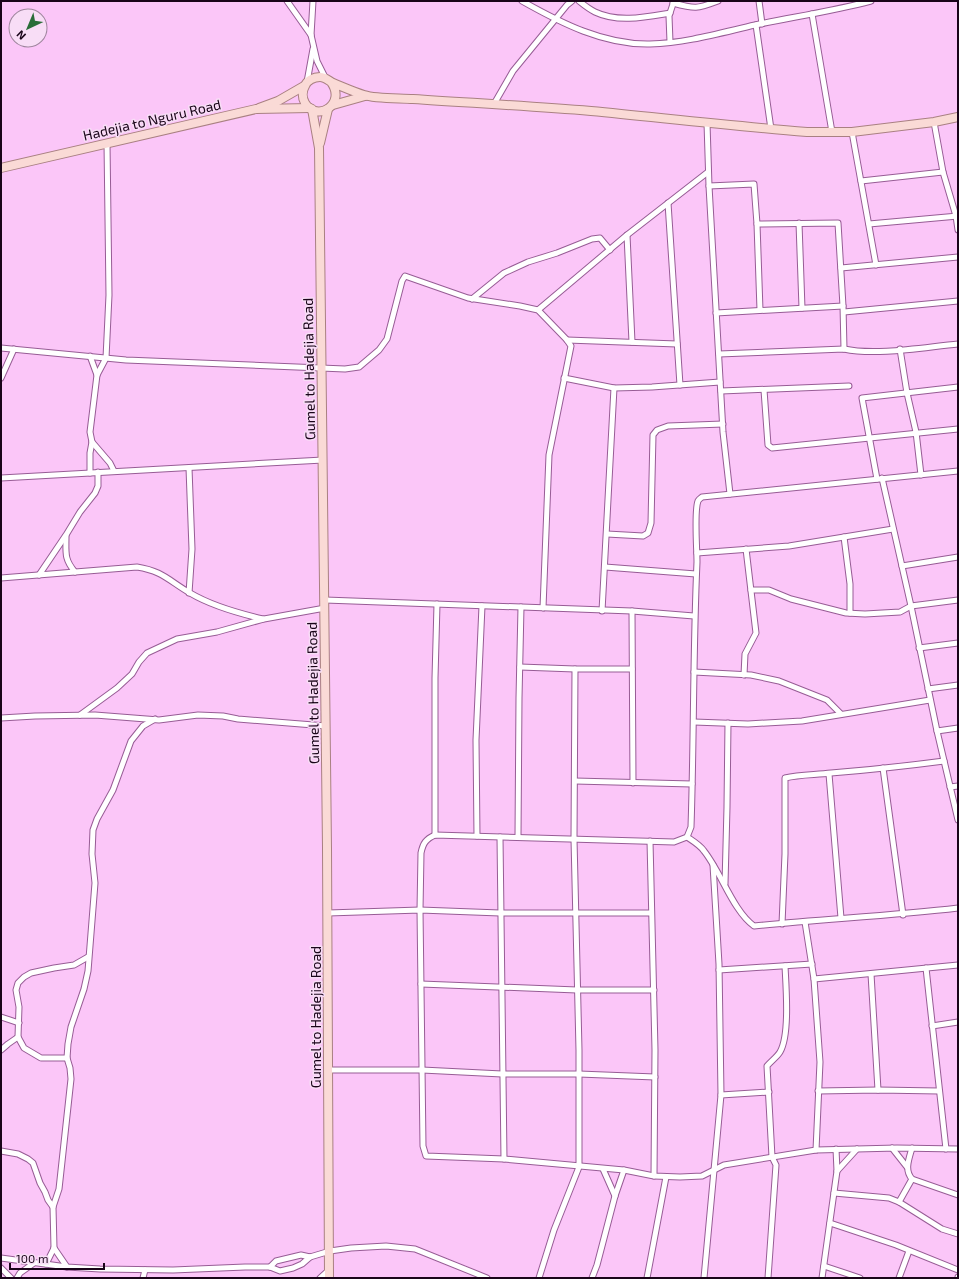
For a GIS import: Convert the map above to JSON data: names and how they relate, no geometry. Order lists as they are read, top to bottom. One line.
{"streets":{"main road":["Hadejia to Nguru Road","Gumel to Hadejia Road"]},"crossings":[["Hadejia to Nguru Road","Gumel to Hadejia Road"]],"scale_bar":"100 m","north":"bottom left"}
